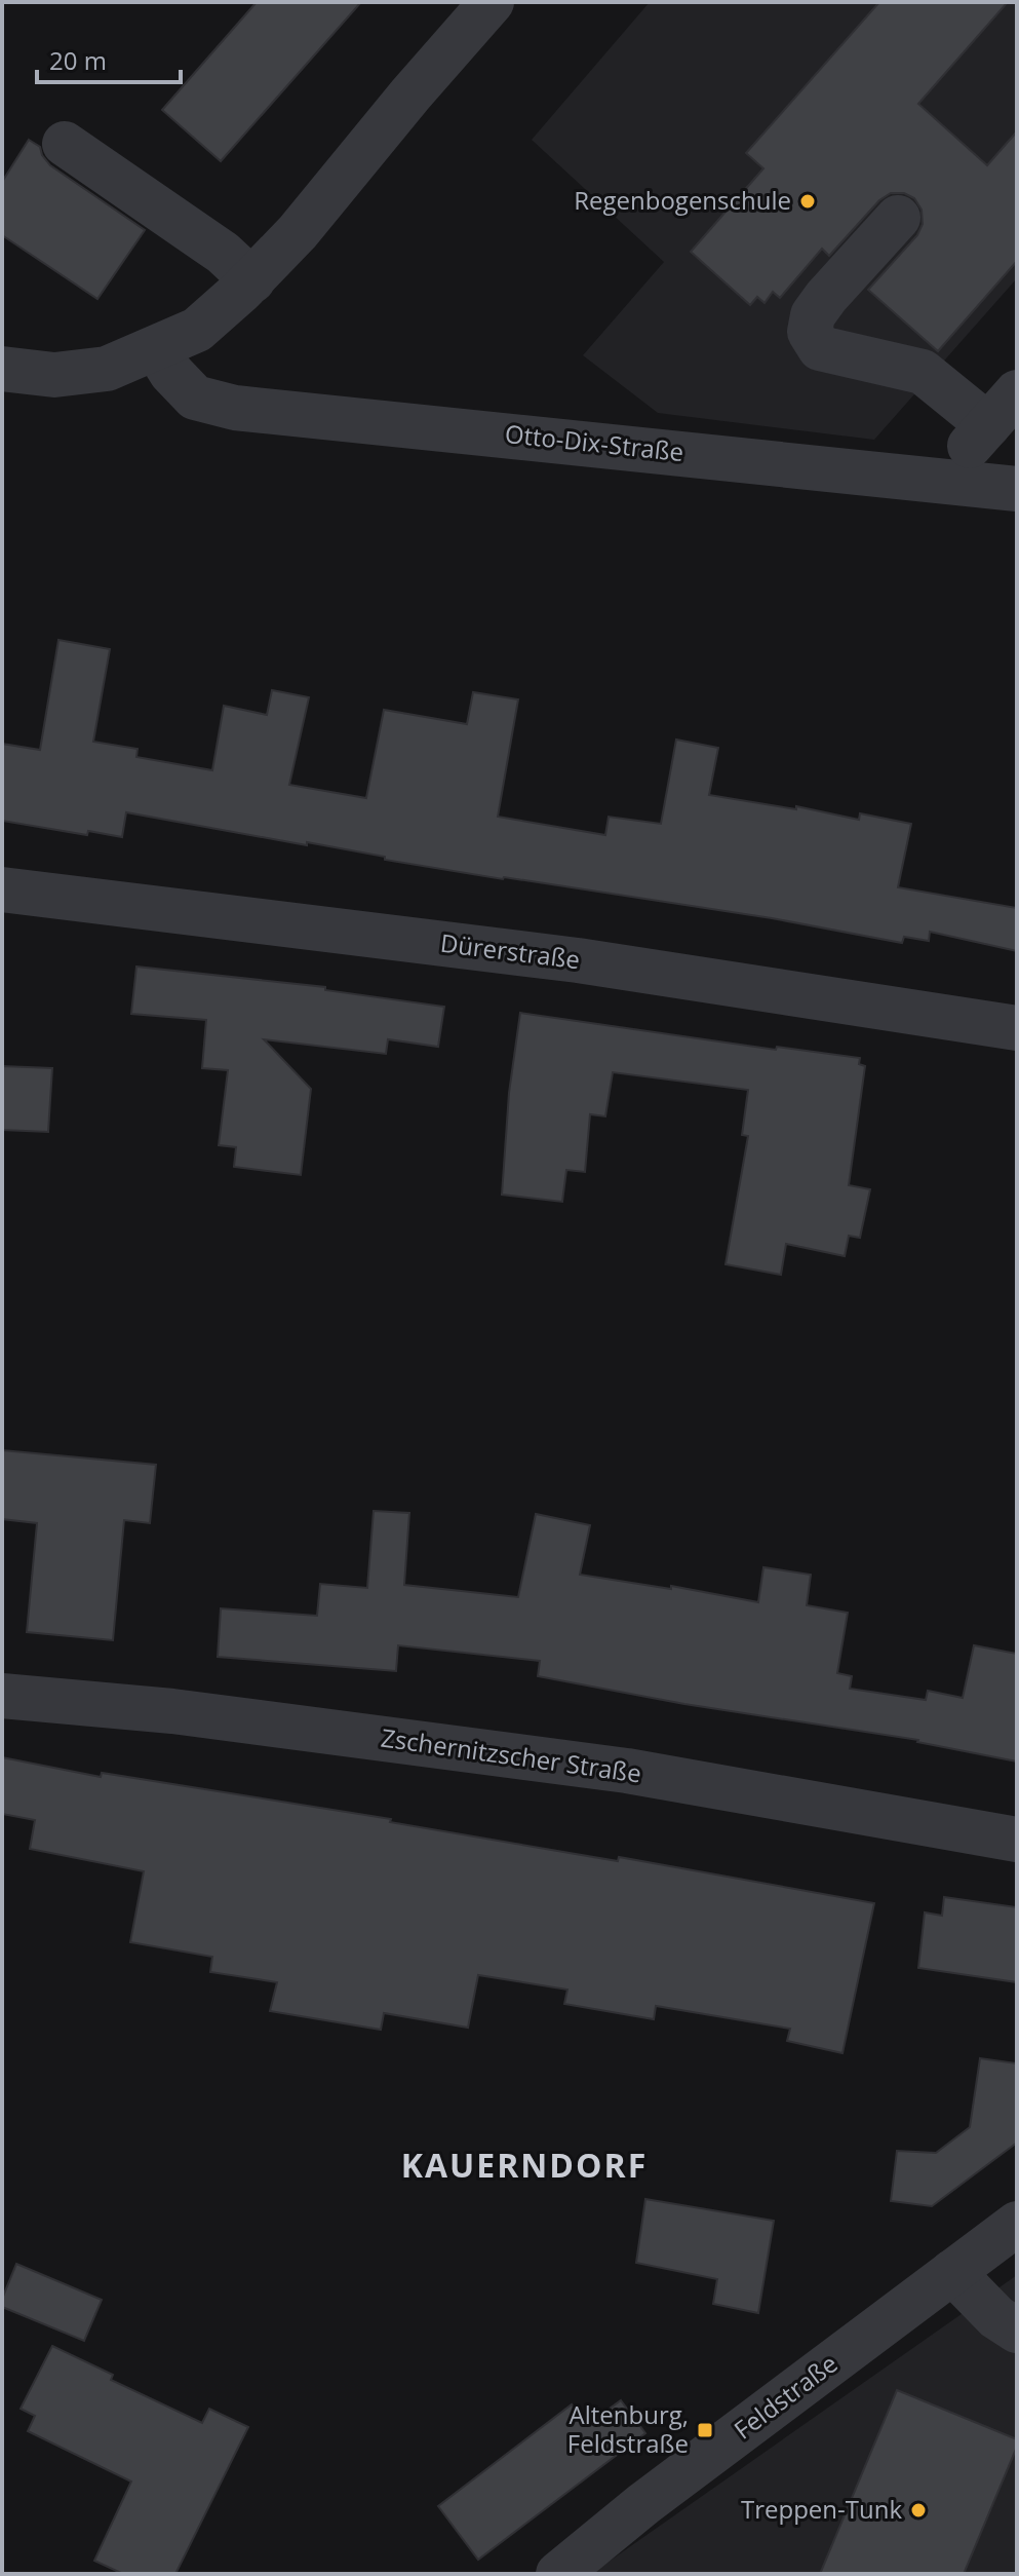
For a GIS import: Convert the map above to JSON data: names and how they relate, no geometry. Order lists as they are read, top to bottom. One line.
{"streets":{"street":["Otto-Dix-Straße","Dürerstraße","Zschernitzscher Straße","Feldstraße"]},"districts":["KAUERNDORF"],"places":{"other":["Regenbogenschule","Treppen-Tunk"],"transit":["Altenburg, Feldstraße"]},"scale_bar":"20 m"}
